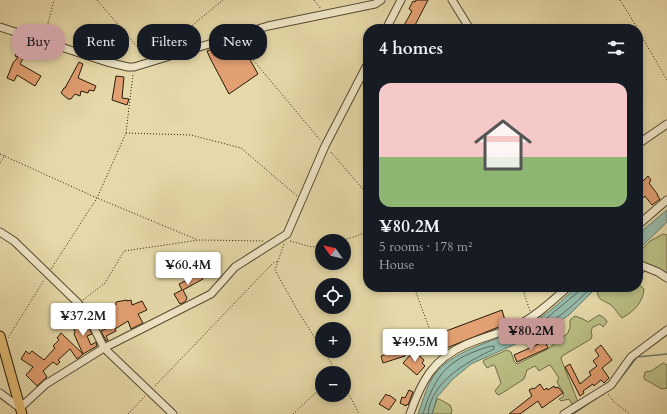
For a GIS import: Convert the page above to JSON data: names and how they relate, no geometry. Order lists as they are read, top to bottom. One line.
{"north":"top left","page":{"chip":["Buy","Rent","Filters","New"],"heading":"4 homes","list":[{"name":"¥80.2M","note":"5 rooms · 178 m² · House"}],"map_buttons":["+","−"],"price":["¥60.4M","¥37.2M","¥80.2M","¥49.5M"]}}
